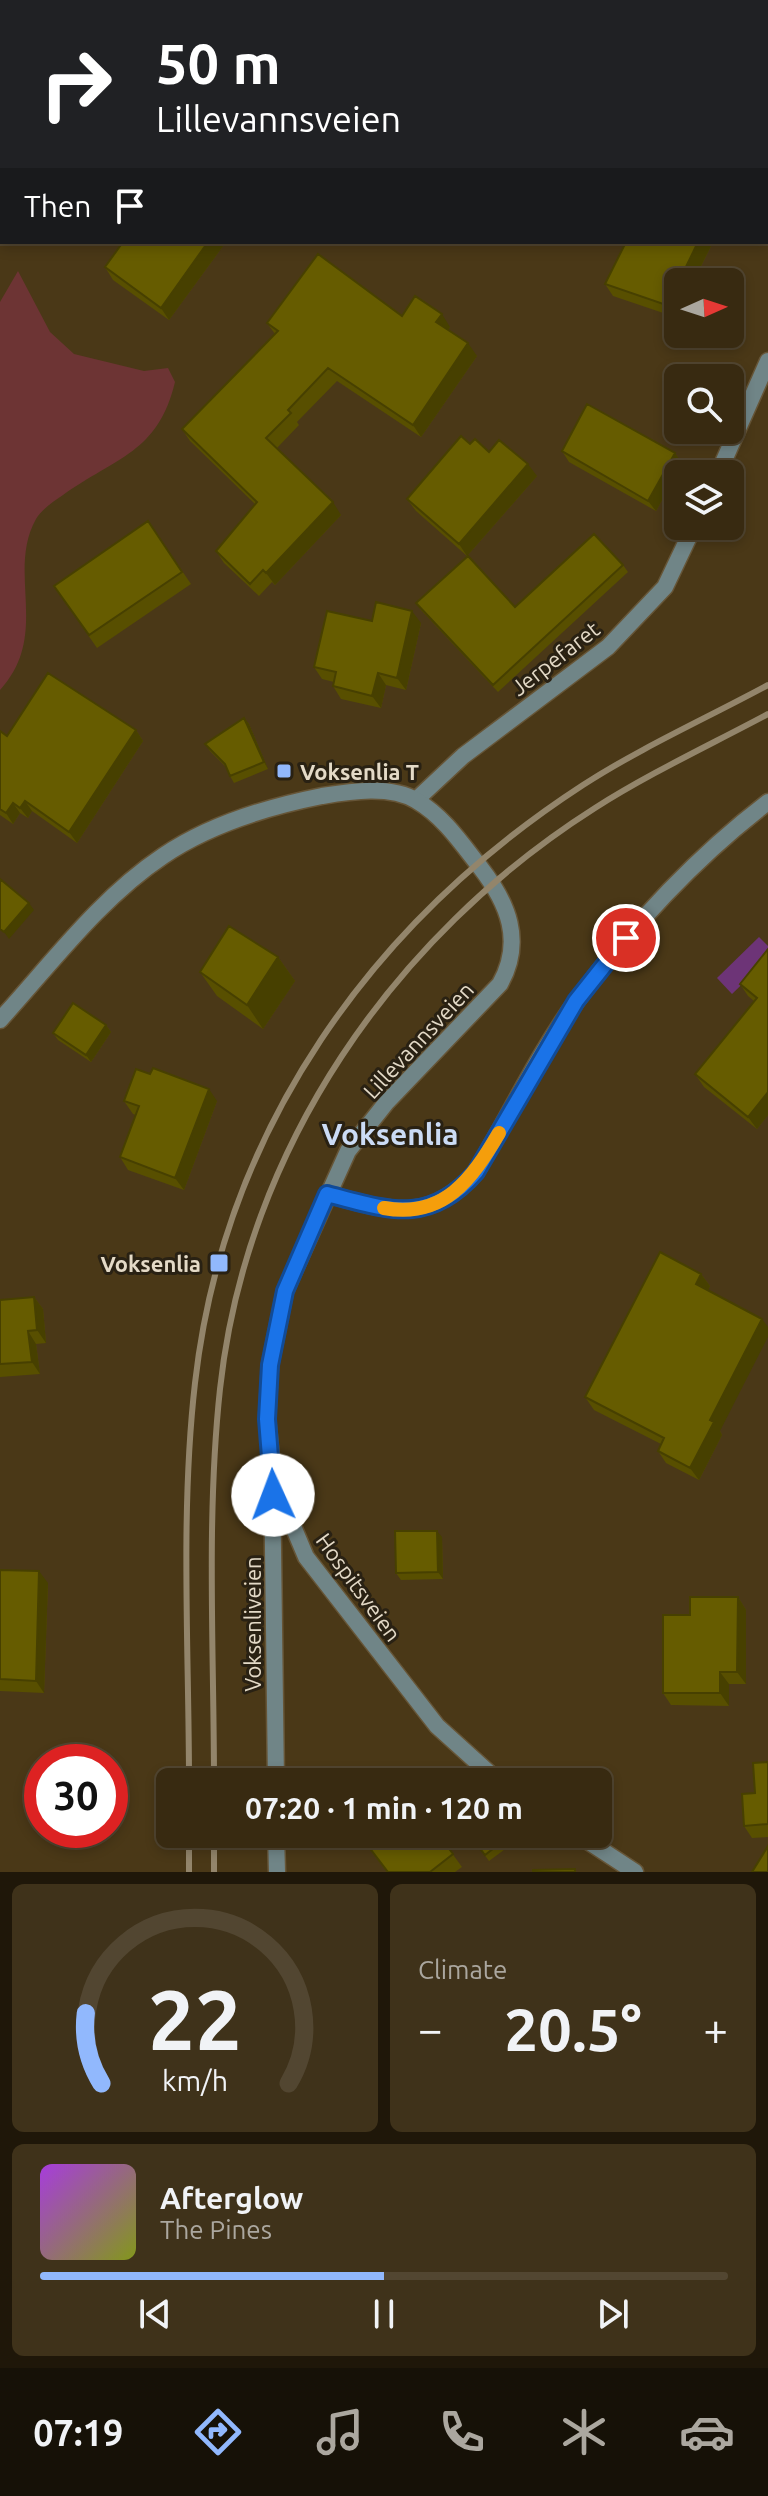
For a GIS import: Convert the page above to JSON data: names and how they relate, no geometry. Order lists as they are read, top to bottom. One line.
{"streets":{"street":["Jerpefaret","Lillevannsveien","Hospitsveien","Voksenliveien"]},"crossings":[["Jerpefaret","Lillevannsveien"],["Lillevannsveien","Hospitsveien"],["Hospitsveien","Voksenliveien"]],"districts":["Voksenlia"],"places":{"transit":["Voksenlia T","Voksenlia"]},"north":"right","page":{"turn":["50 m","Lillevannsveien"],"then":"Then","limit":"30","trip":"07:20 · 1 min · 120 m","tile":"Climate","heat":["−","20.5°","+"],"song":["Afterglow","The Pines"],"tabs":"07:19","gauge":["22","km/h"]}}
